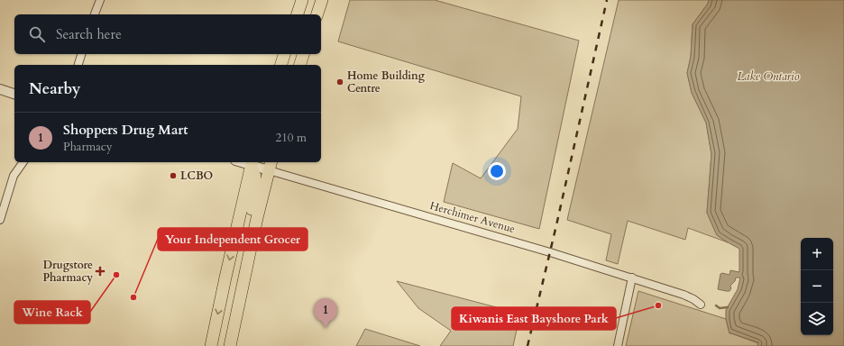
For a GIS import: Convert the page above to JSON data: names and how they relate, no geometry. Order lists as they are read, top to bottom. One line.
{"streets":{"street":["Herchimer Avenue"]},"water":["Lake Ontario"],"places":{"other":["Home Building Centre","LCBO","Wine Rack","Your Independent Grocer","Kiwanis East Bayshore Park"],"health":["Drugstore Pharmacy"]},"page":{"search":"Search here","heading":"Nearby","list":[{"mark":"1","name":"Shoppers Drug Mart","note":"Pharmacy","value":"210 m"}],"map_buttons":["+","−"],"pins":"1"}}
